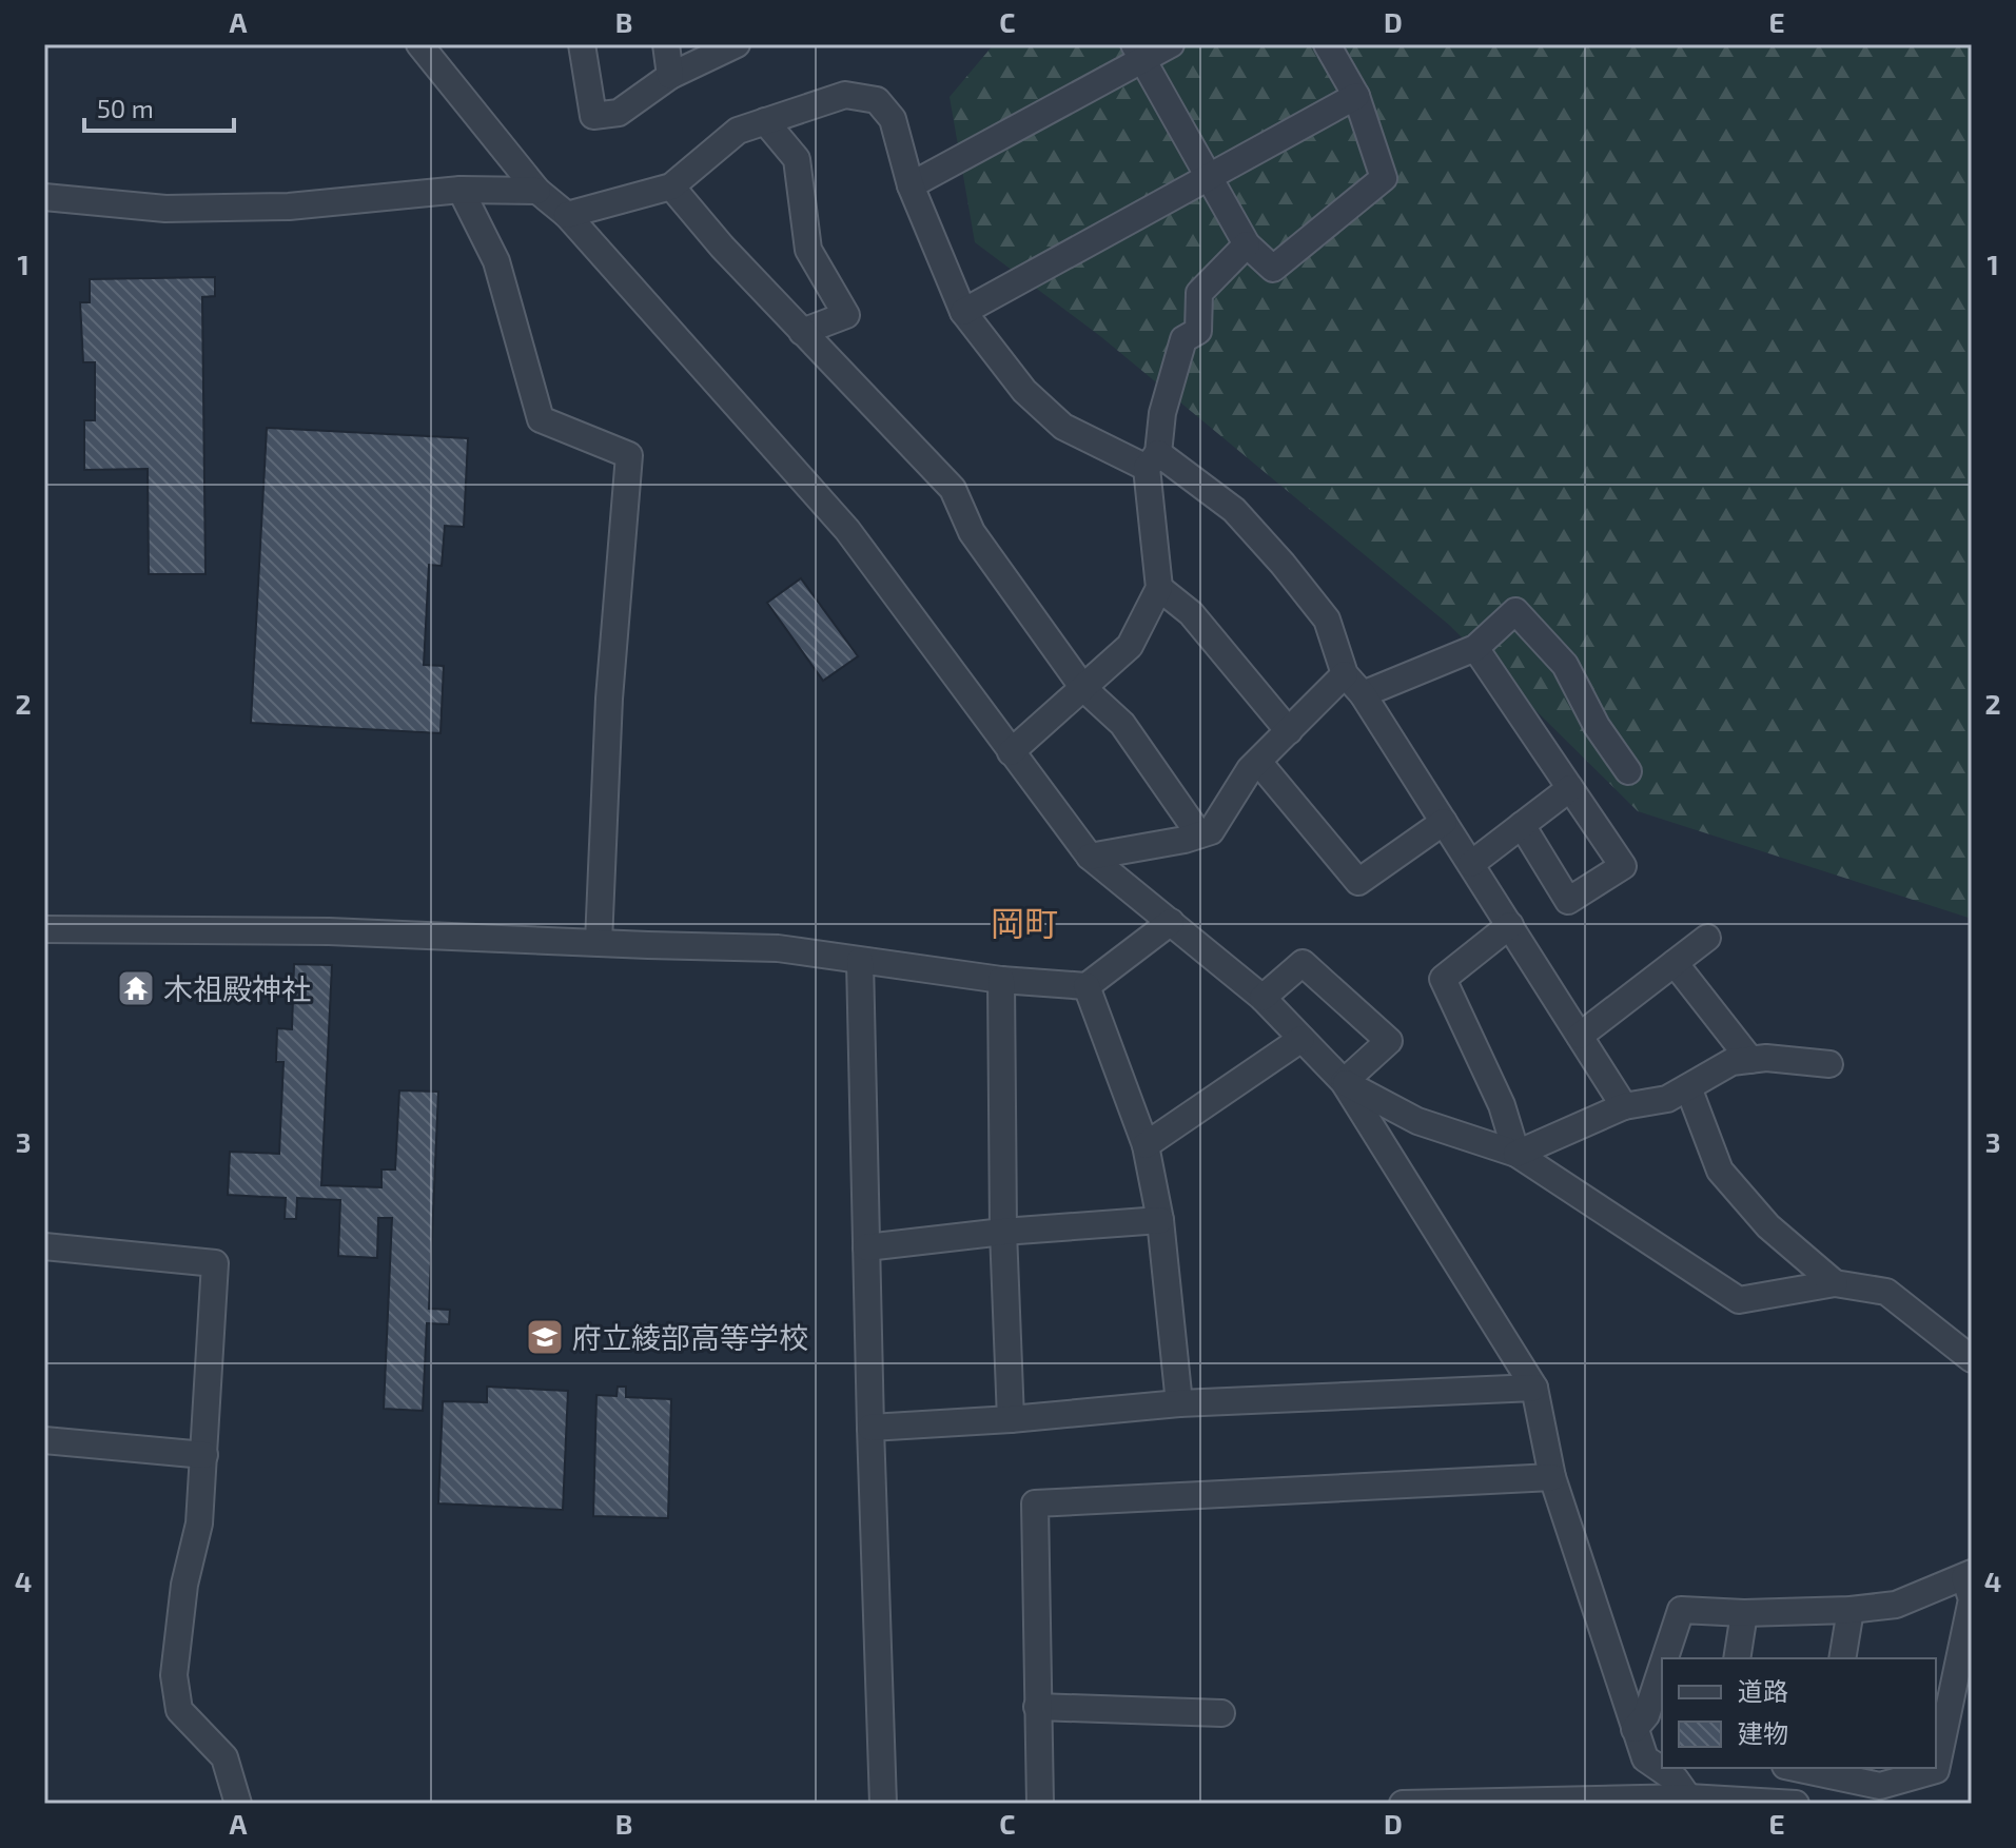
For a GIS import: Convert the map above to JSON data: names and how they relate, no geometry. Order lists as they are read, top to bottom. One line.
{"districts":["岡町"],"places":{"temple":["木祖殿神社"],"school or university":["府立綾部高等学校"]},"legend":["道路","建物"],"scale_bar":"50 m","grid":{"columns":["A","B","C","D","E"],"rows":["1","2","3","4"]}}
